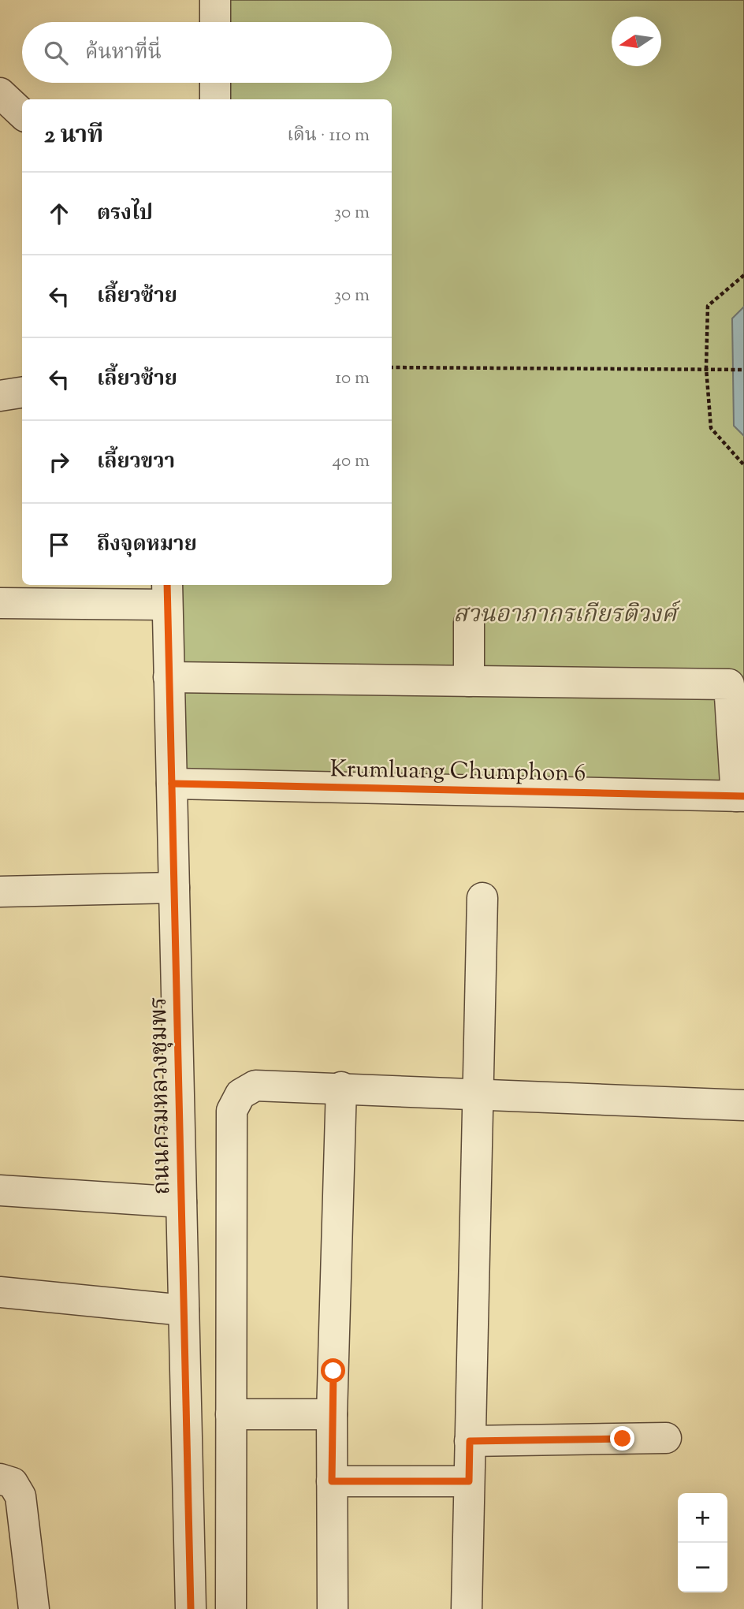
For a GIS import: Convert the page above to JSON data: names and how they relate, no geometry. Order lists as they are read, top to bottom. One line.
{"streets":{"street":["Krumluang Chumphon 6","ถนนกรมหลวงชุมพร"]},"crossings":[["Krumluang Chumphon 6","ถนนกรมหลวงชุมพร"]],"parks":["สวนอาภากรเกียรติวงศ์"],"north":"left","page":{"search":"ค้นหาที่นี่","heading":["2 นาที","เดิน · 110 m"],"list":[["ตรงไป","30 m"],["เลี้ยวซ้าย","30 m"],["เลี้ยวซ้าย","10 m"],["เลี้ยวขวา","40 m"],"ถึงจุดหมาย"],"map_buttons":["+","−"]}}
